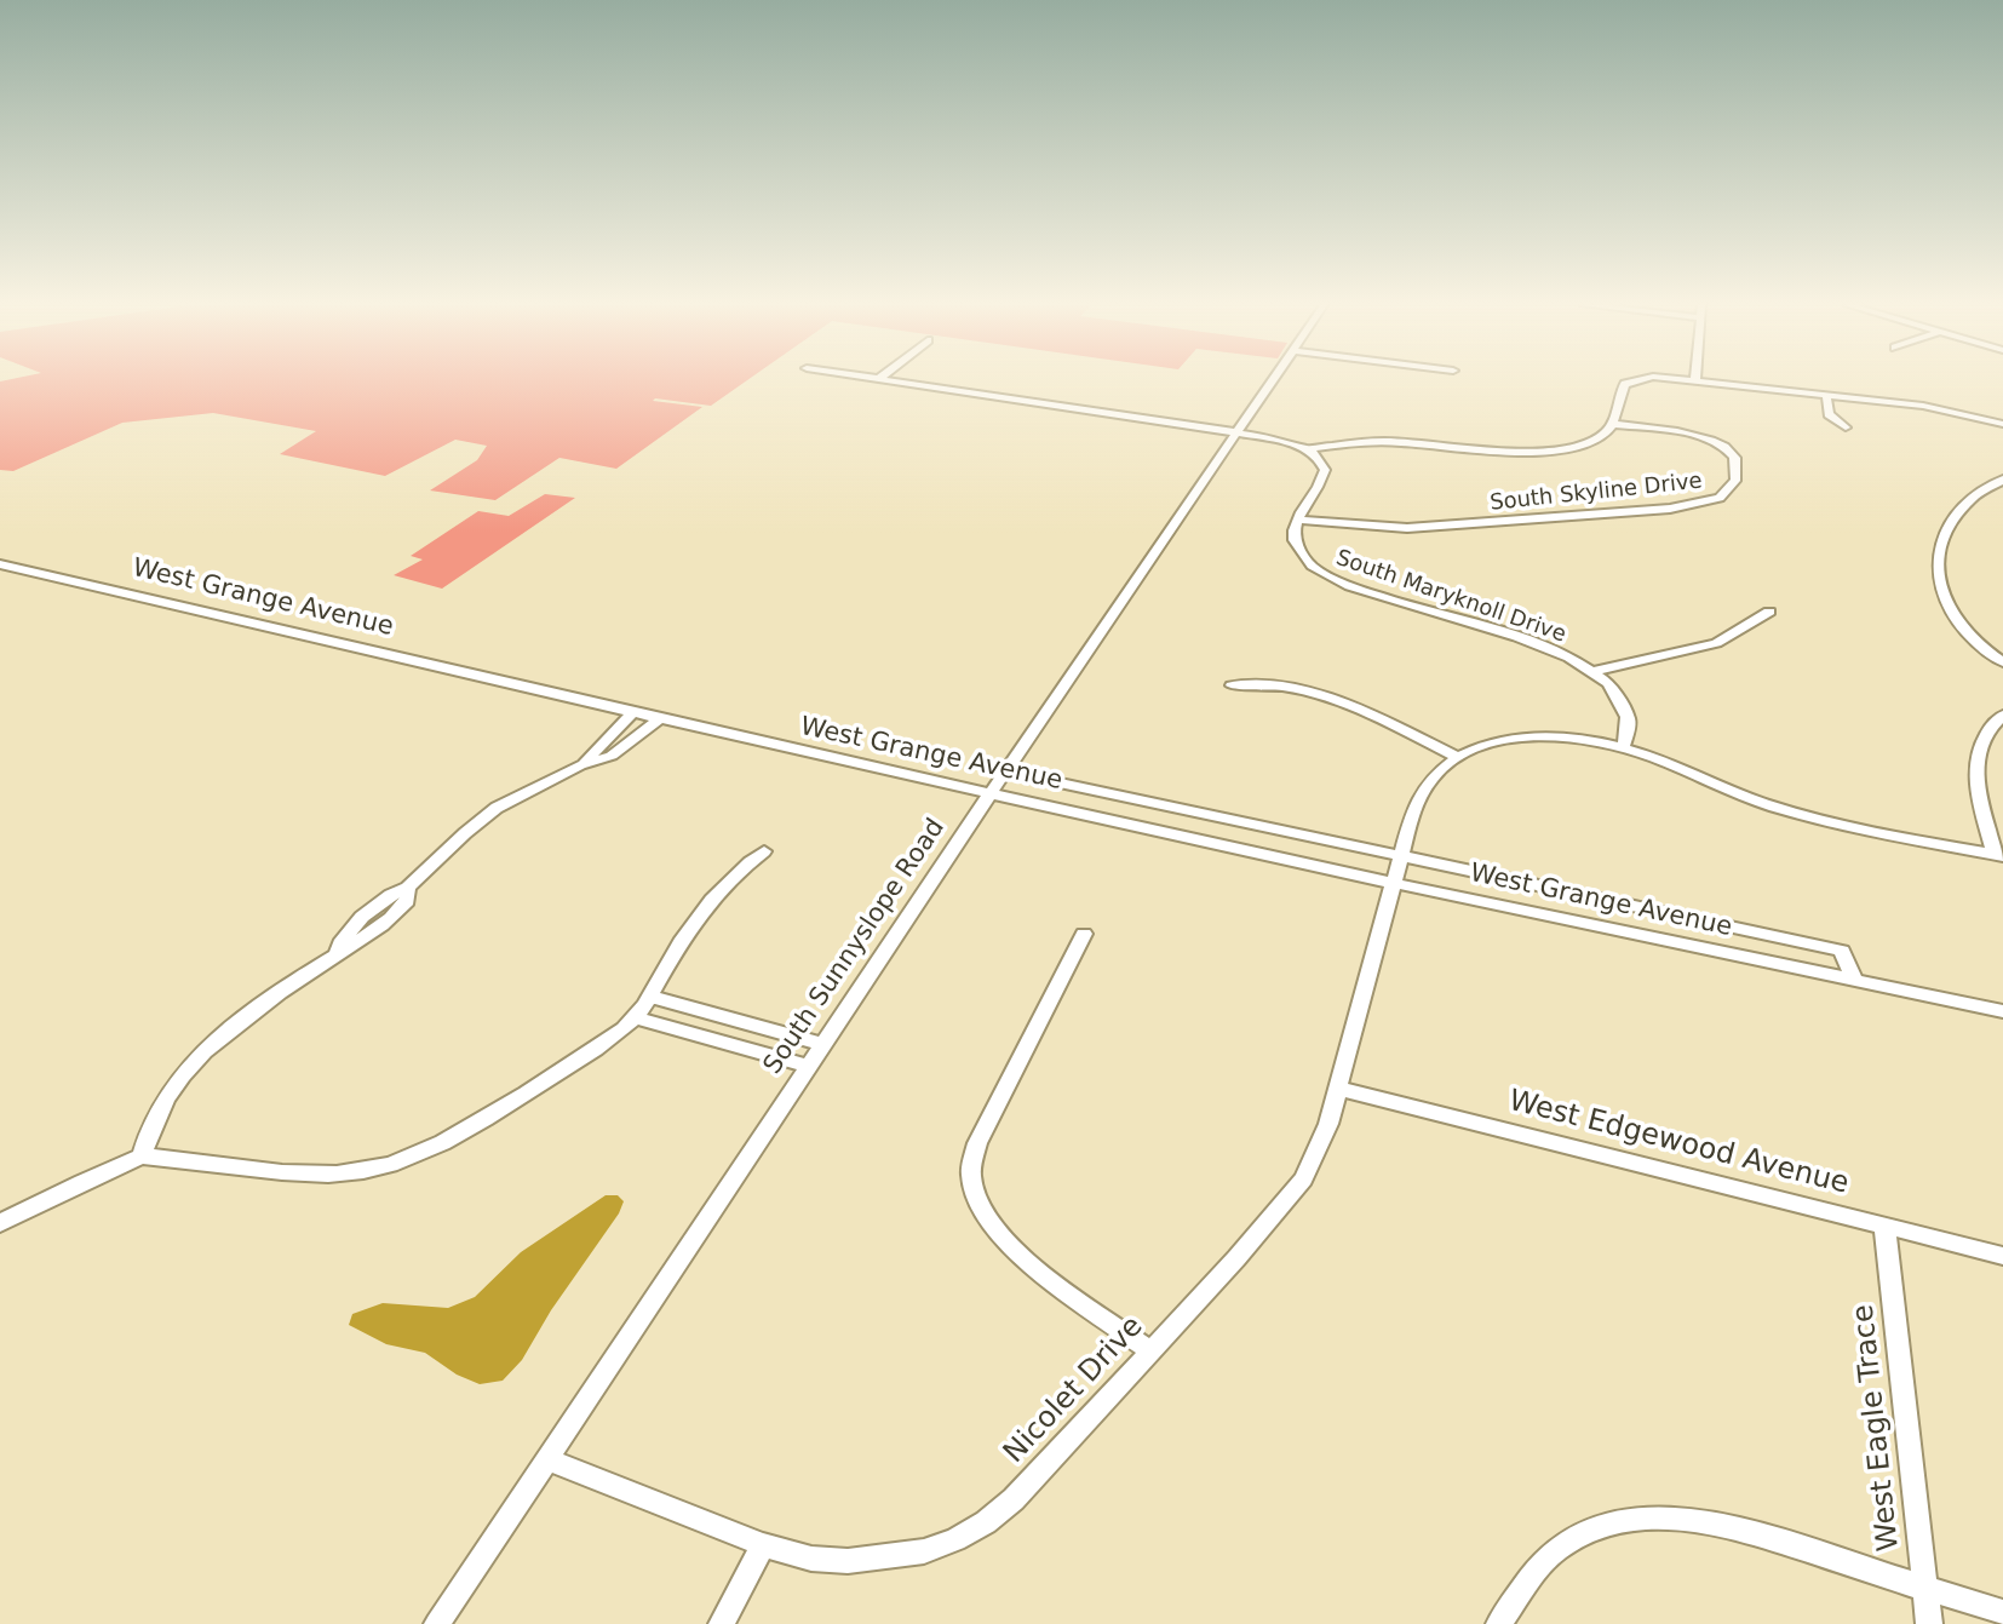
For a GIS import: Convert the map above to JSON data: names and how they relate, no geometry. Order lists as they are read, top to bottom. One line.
{"streets":{"street":["South Skyline Drive","South Maryknoll Drive","West Grange Avenue","South Sunnyslope Road","West Edgewood Avenue","Nicolet Drive","West Eagle Trace"]},"crossings":[["South Skyline Drive","South Maryknoll Drive"],["West Grange Avenue","South Sunnyslope Road"],["West Grange Avenue","Nicolet Drive"],["South Sunnyslope Road","Nicolet Drive"],["West Edgewood Avenue","Nicolet Drive"],["West Edgewood Avenue","West Eagle Trace"]]}
